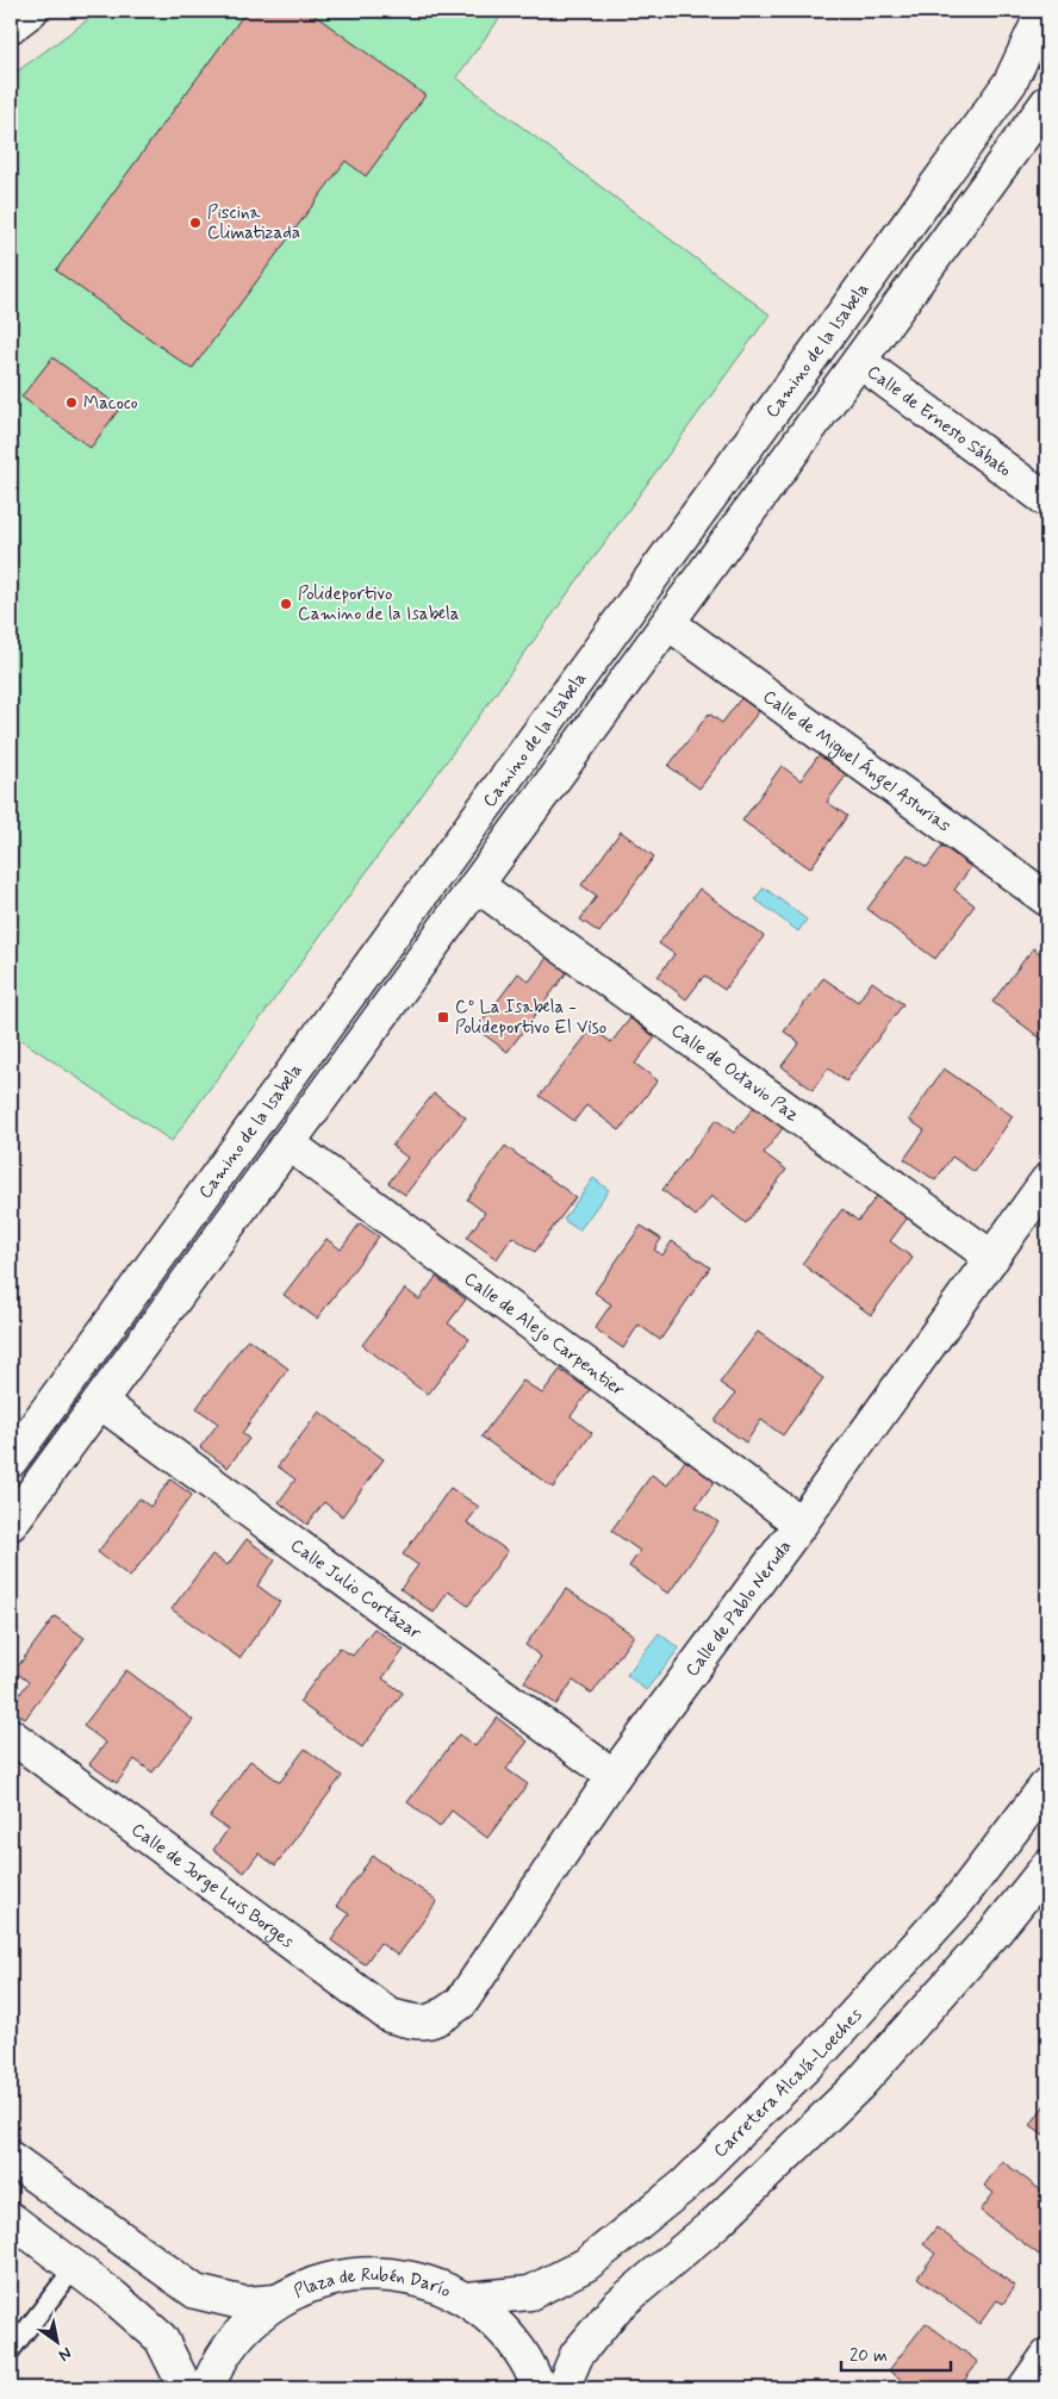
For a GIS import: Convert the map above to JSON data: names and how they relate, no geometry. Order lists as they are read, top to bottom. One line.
{"streets":{"street":["Camino de la Isabela","Calle de Ernesto Sábato","Calle de Miguel Ángel Asturias","Calle de Octavio Paz","Calle de Alejo Carpentier","Calle Julio Cortázar","Calle de Pablo Neruda","Calle de Jorge Luis Borges","Carretera Alcalá-Loeches","Plaza de Rubén Darío"]},"crossings":[["Calle de Octavio Paz","Calle de Pablo Neruda"],["Calle de Alejo Carpentier","Calle de Pablo Neruda"],["Calle Julio Cortázar","Calle de Pablo Neruda"],["Calle de Pablo Neruda","Calle de Jorge Luis Borges"],["Carretera Alcalá-Loeches","Plaza de Rubén Darío"]],"places":{"other":["Piscina Climatizada","Macoco","Polideportivo Camino de la Isabela"],"transit":["Cº La Isabela - Polideportivo El Viso"]},"scale_bar":"20 m","north":"bottom right"}
